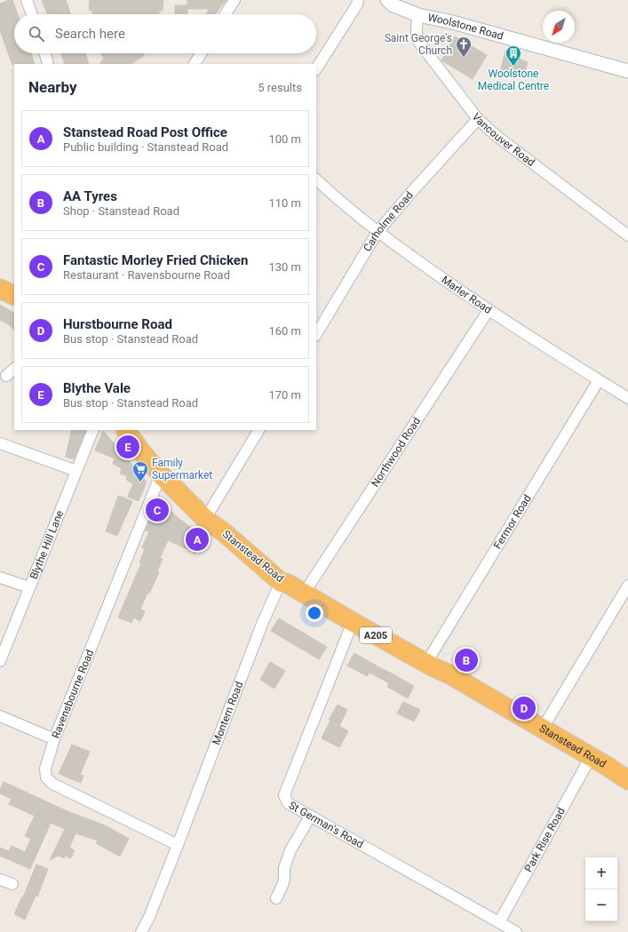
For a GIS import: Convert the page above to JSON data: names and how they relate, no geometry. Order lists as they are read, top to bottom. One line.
{"streets":{"highway":["Stanstead Road","A205"],"street":["Woolstone Road","Vancouver Road","Carholme Road","Marler Road","Northwood Road","Fermor Road","Blythe Hill Lane","Ravensbourne Road","Montem Road","St German's Road","Park Rise Road"]},"crossings":[["Woolstone Road","Vancouver Road"],["Vancouver Road","Carholme Road"],["Carholme Road","Marler Road"],["Marler Road","Northwood Road"],["Marler Road","Fermor Road"],["Northwood Road","Stanstead Road"],["Fermor Road","Stanstead Road"],["Stanstead Road","Ravensbourne Road"],["Stanstead Road","Montem Road"],["Stanstead Road","St German's Road"],["Stanstead Road","Park Rise Road"],["Ravensbourne Road","Montem Road"],["St German's Road","Park Rise Road"]],"places":{"church":["Saint George's Church"],"building":["Woolstone Medical Centre"],"supermarket":["Family Supermarket"]},"north":"bottom left","page":{"search":"Search here","heading":["Nearby","5 results"],"list":[{"mark":"A","name":"Stanstead Road Post Office","note":"Public building · Stanstead Road","value":"100 m"},{"mark":"B","name":"AA Tyres","note":"Shop · Stanstead Road","value":"110 m"},{"mark":"C","name":"Fantastic Morley Fried Chicken","note":"Restaurant · Ravensbourne Road","value":"130 m"},{"mark":"D","name":"Hurstbourne Road","note":"Bus stop · Stanstead Road","value":"160 m"},{"mark":"E","name":"Blythe Vale","note":"Bus stop · Stanstead Road","value":"170 m"}],"pins":["E","C","A","B","D"],"map_buttons":["+","−"]}}
